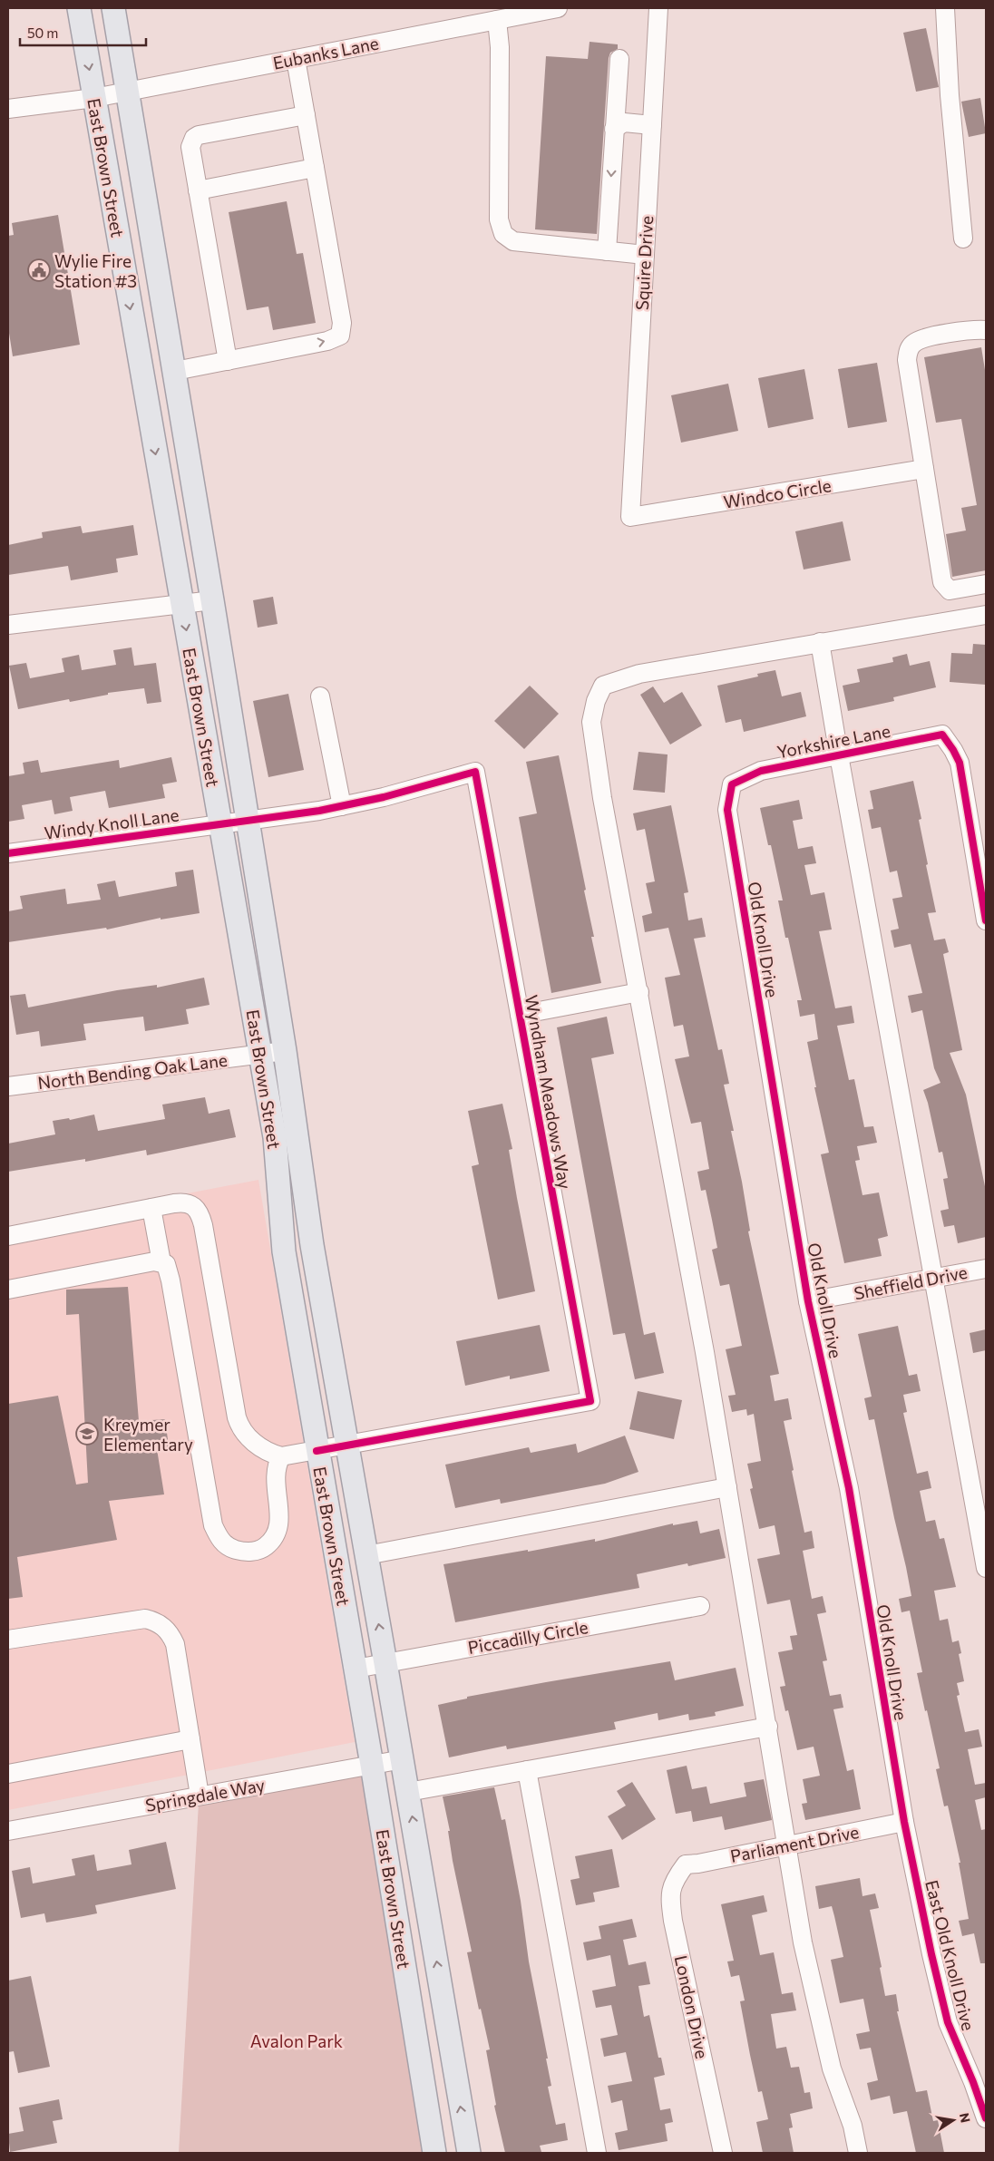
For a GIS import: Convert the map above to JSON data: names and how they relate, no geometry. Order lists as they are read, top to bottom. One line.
{"streets":{"main road":["East Brown Street"],"street":["Eubanks Lane","Squire Drive","Windco Circle","Yorkshire Lane","Windy Knoll Lane","Old Knoll Drive","North Bending Oak Lane","Wyndham Meadows Way","Sheffield Drive","Piccadilly Circle","Springdale Way","Parliament Drive","East Old Knoll Drive","London Drive"]},"crossings":[["Eubanks Lane","East Brown Street"],["East Brown Street","Windy Knoll Lane"],["East Brown Street","North Bending Oak Lane"],["East Brown Street","Wyndham Meadows Way"],["East Brown Street","Piccadilly Circle"],["East Brown Street","Springdale Way"],["Squire Drive","Windco Circle"],["Yorkshire Lane","Old Knoll Drive"],["Windy Knoll Lane","Wyndham Meadows Way"],["Old Knoll Drive","Sheffield Drive"],["Old Knoll Drive","Parliament Drive"],["Old Knoll Drive","East Old Knoll Drive"],["Parliament Drive","East Old Knoll Drive"],["Parliament Drive","London Drive"]],"parks":["Avalon Park"],"places":{"public building":["Wylie Fire Station #3"],"school or university":["Kreymer Elementary"]},"scale_bar":"50 m","north":"right"}
